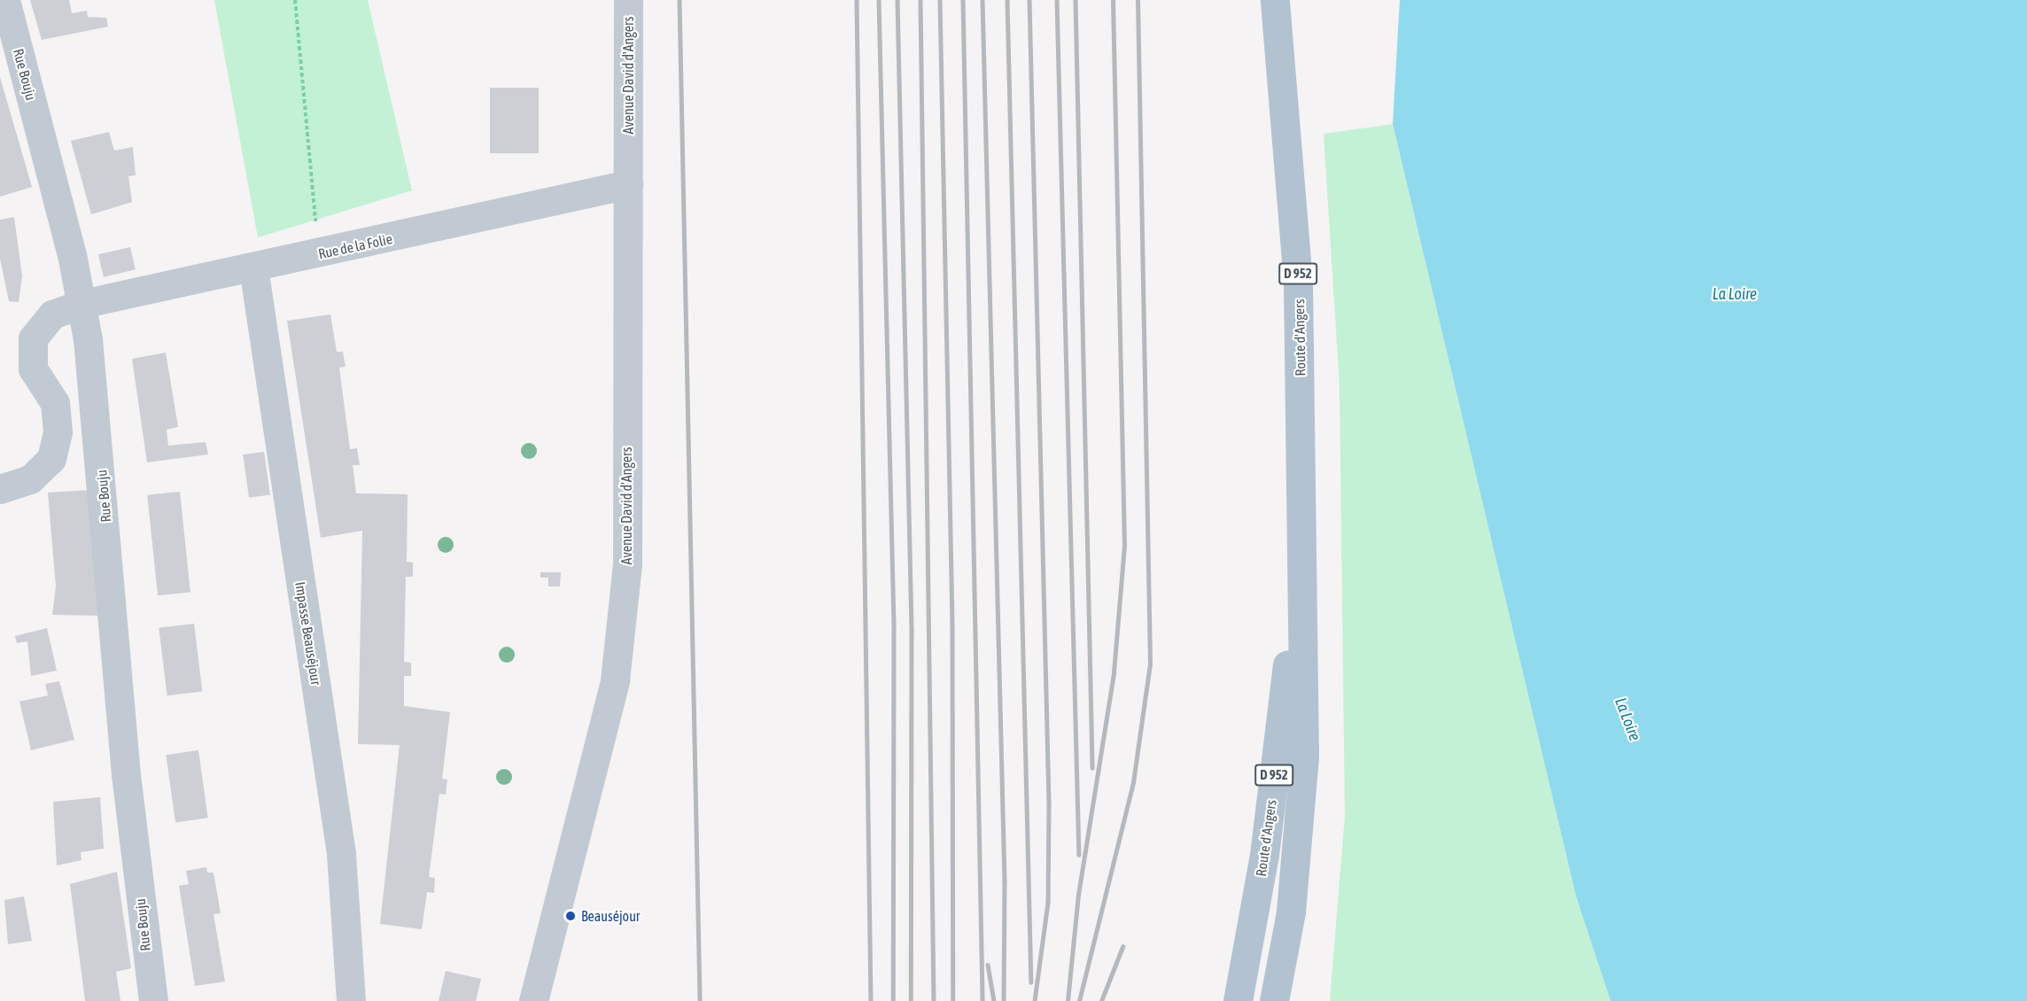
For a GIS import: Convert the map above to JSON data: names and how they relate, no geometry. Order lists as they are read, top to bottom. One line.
{"streets":{"main road":["D 952","Route d'Angers"],"street":["Rue Bouju","Avenue David d'Angers","Rue de la Folie","Impasse Beauséjour"]},"crossings":[["Rue Bouju","Rue de la Folie"],["Avenue David d'Angers","Rue de la Folie"],["Rue de la Folie","Impasse Beauséjour"]],"water":["La Loire"],"places":["Beauséjour"]}
